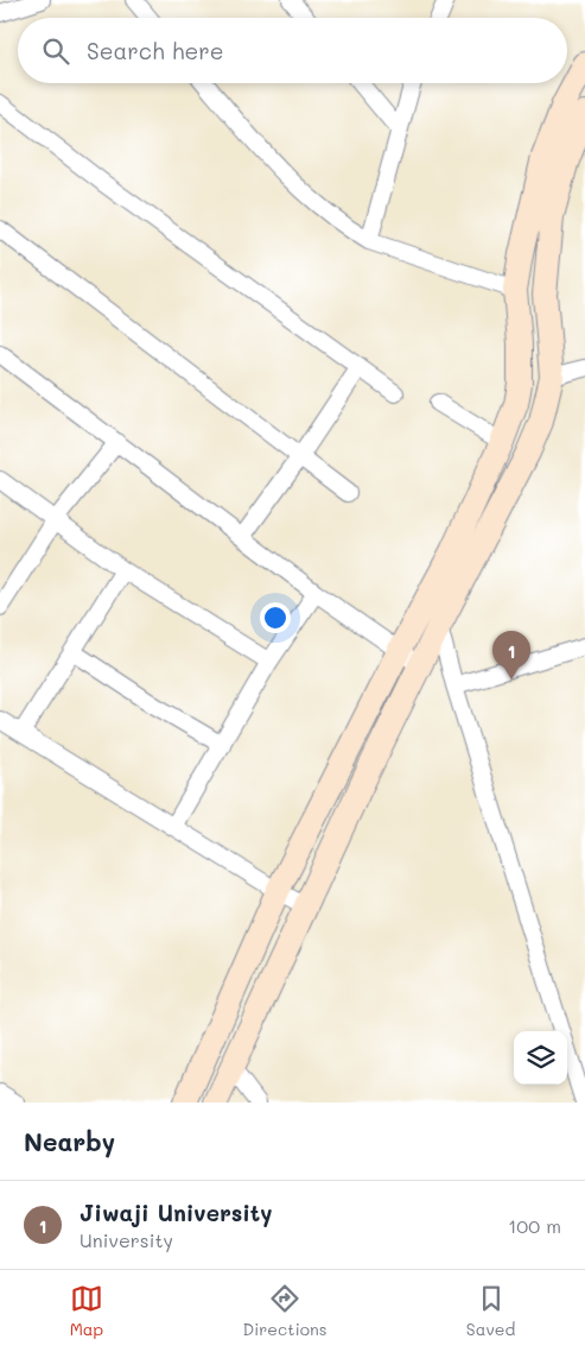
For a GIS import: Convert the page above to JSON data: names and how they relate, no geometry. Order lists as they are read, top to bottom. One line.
{"page":{"search":"Search here","pins":"1","heading":"Nearby","list":[{"mark":"1","name":"Jiwaji University","note":"University","value":"100 m"}],"nav":["Map","Directions","Saved"]}}
